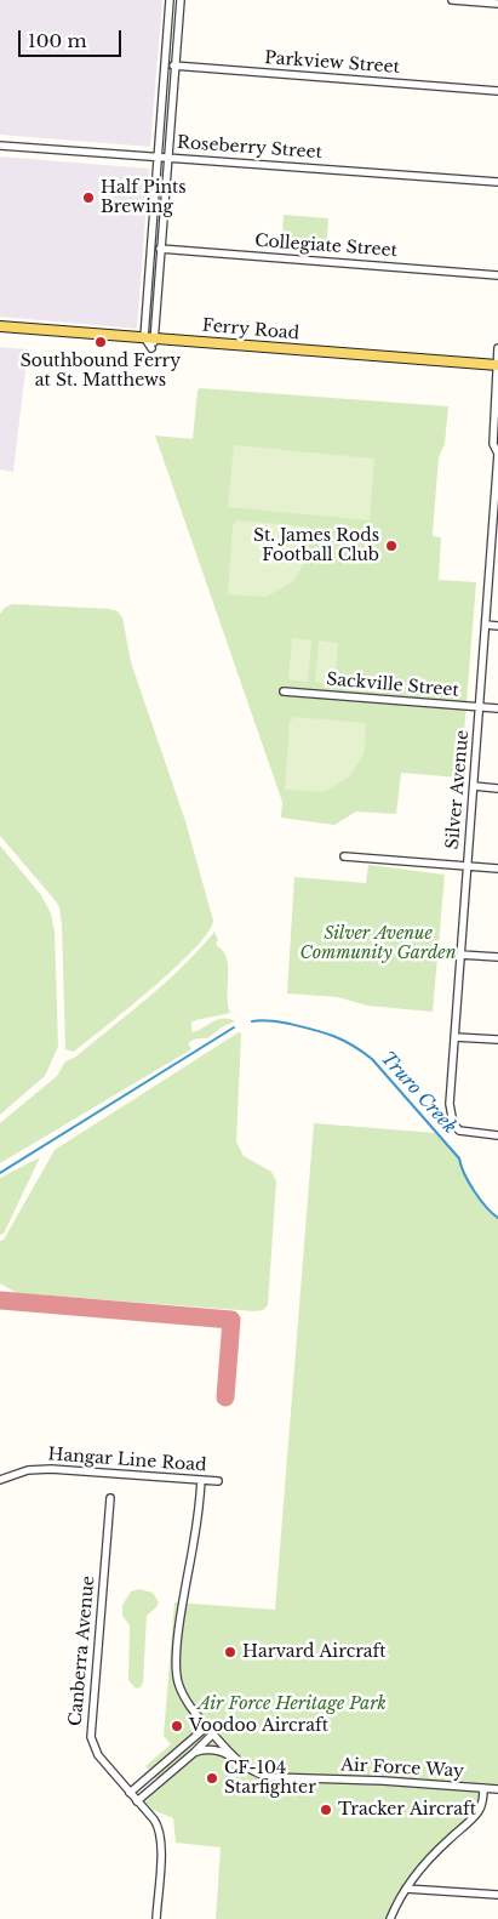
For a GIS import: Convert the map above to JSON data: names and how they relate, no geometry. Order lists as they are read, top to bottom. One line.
{"streets":{"main road":["Ferry Road"],"street":["Parkview Street","Roseberry Street","Collegiate Street","Sackville Street","Silver Avenue","Hangar Line Road","Canberra Avenue","Air Force Way"]},"crossings":[["Ferry Road","Silver Avenue"],["Sackville Street","Silver Avenue"],["Hangar Line Road","Air Force Way"]],"water":["Truro Creek"],"parks":["Silver Avenue Community Garden","Air Force Heritage Park"],"places":["Half Pints Brewing","Southbound Ferry at St. Matthews","St. James Rods Football Club","Harvard Aircraft","Voodoo Aircraft","CF-104 Starfighter","Tracker Aircraft"],"scale_bar":"100 m"}
